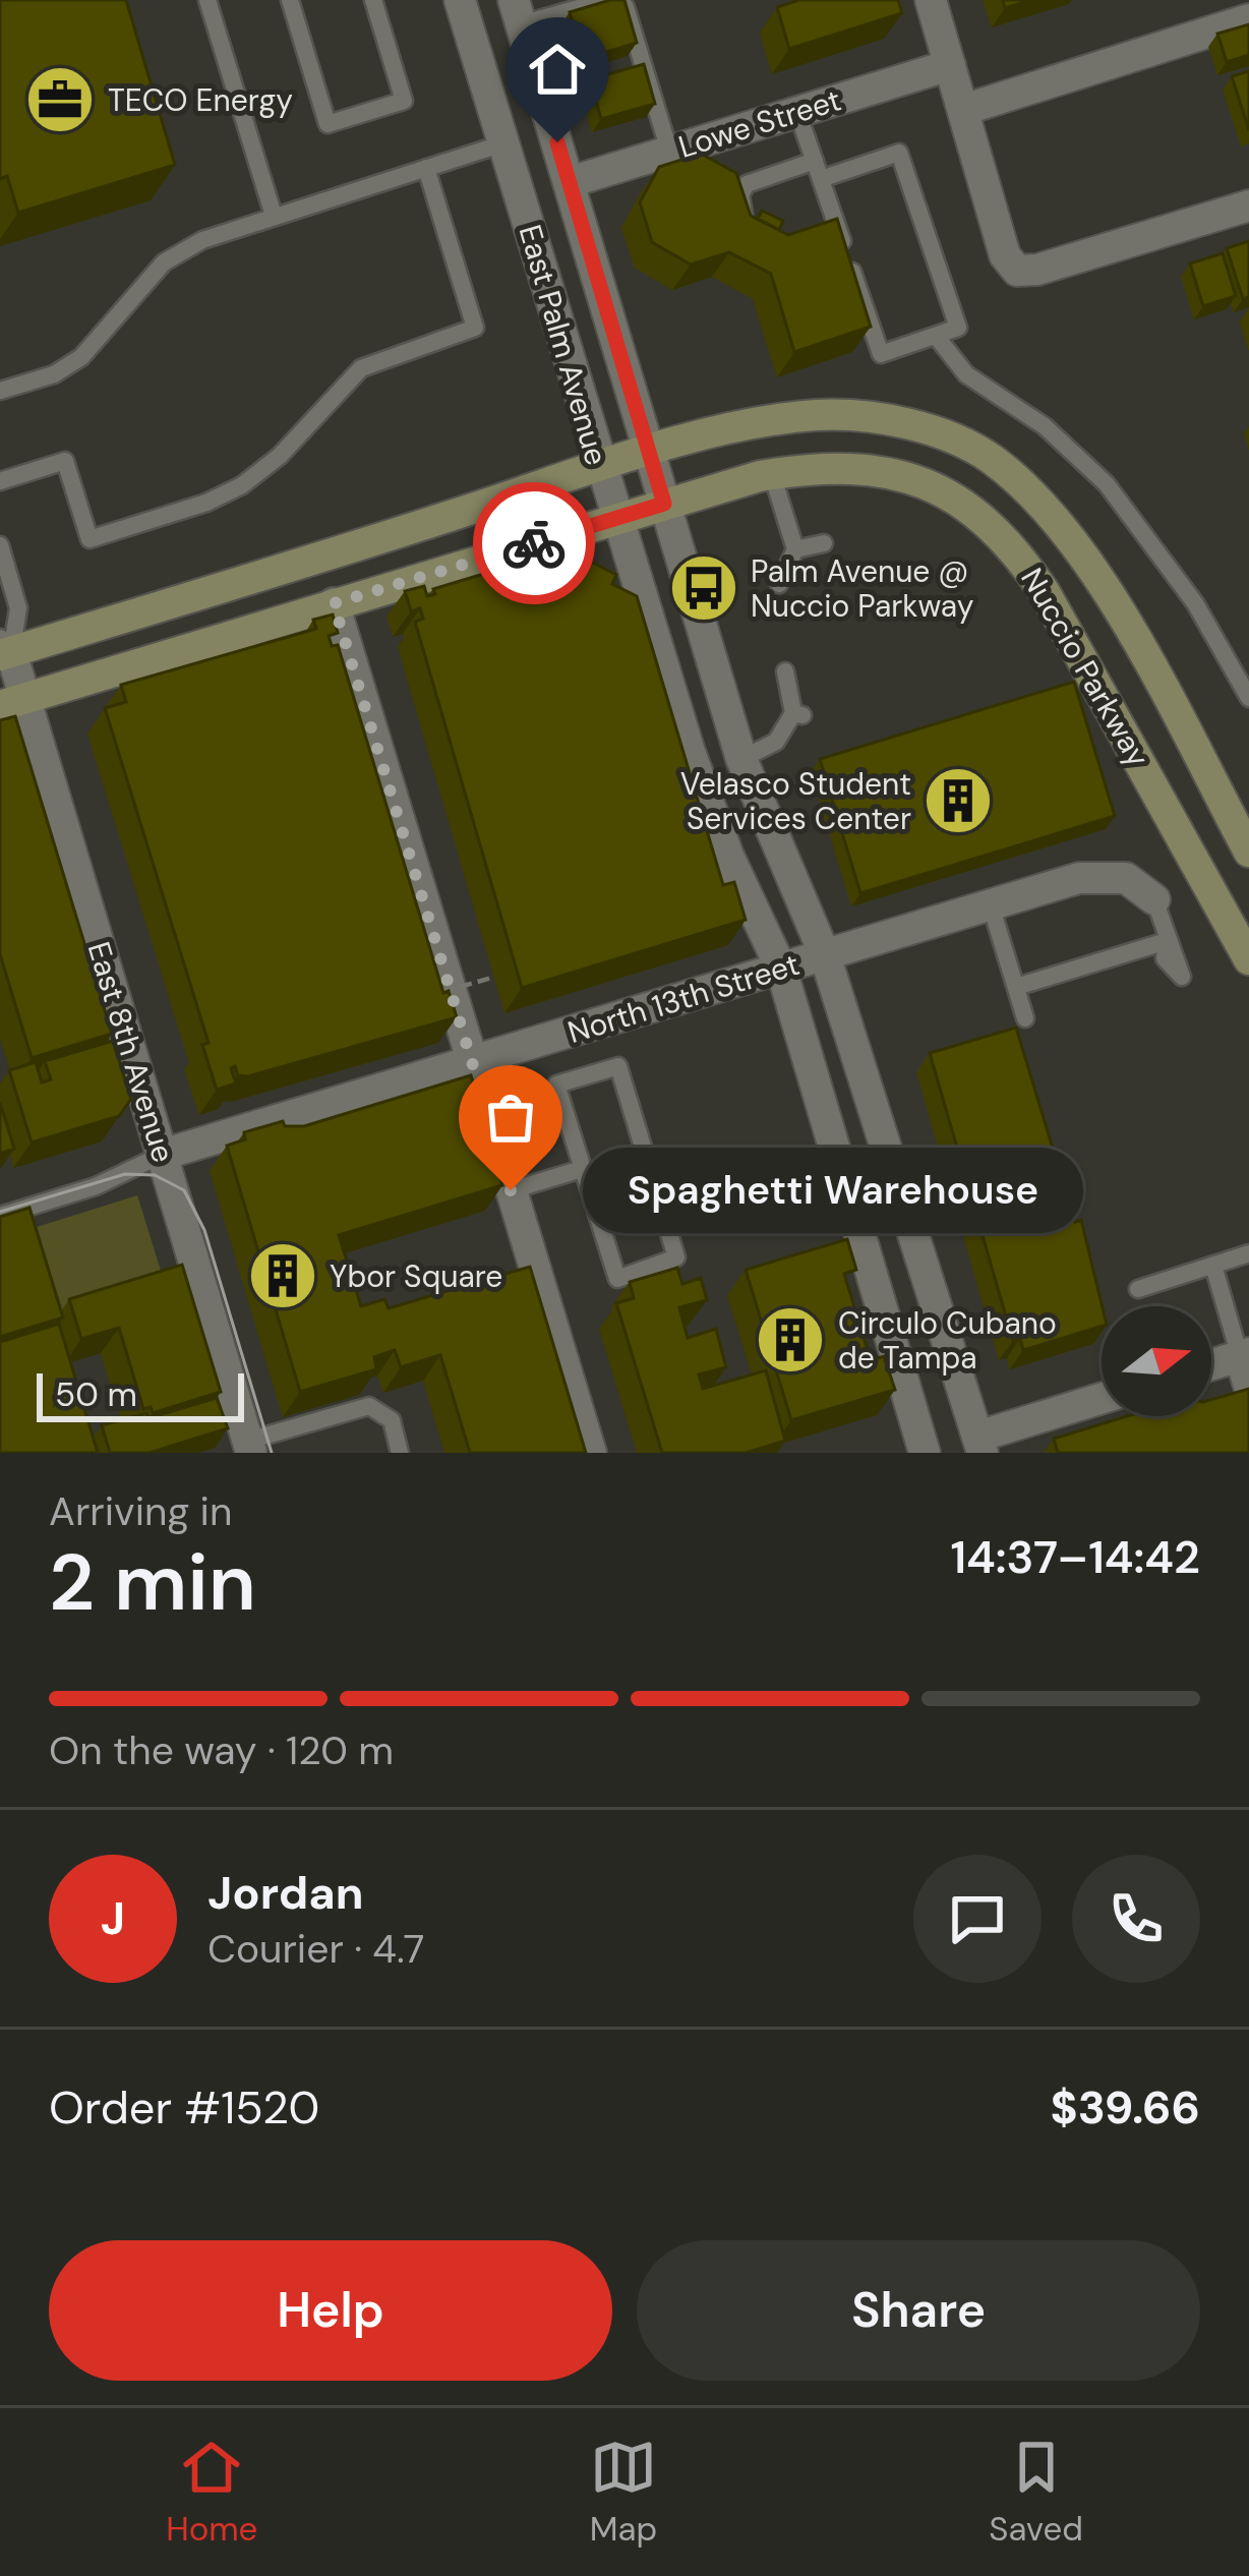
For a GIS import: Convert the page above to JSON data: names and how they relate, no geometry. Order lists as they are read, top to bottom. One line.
{"streets":{"main road":["Nuccio Parkway"],"street":["Lowe Street","East Palm Avenue","North 13th Street","East 8th Avenue"]},"crossings":[["Lowe Street","East Palm Avenue"],["East Palm Avenue","Nuccio Parkway"],["East Palm Avenue","North 13th Street"],["Nuccio Parkway","East 8th Avenue"],["North 13th Street","East 8th Avenue"]],"places":{"office":["TECO Energy"],"bus stop":["Palm Avenue @ Nuccio Parkway"],"building":["Velasco Student Services Center","Ybor Square","Circulo Cubano de Tampa"],"other":["Spaghetti Warehouse"]},"scale_bar":"50 m","north":"right","page":{"bubble":"Spaghetti Warehouse","scale":"50 m","heading":["2 min","Arriving in","14:37–14:42"],"panel":["Jordan","Courier · 4.7","Order #1520","$39.66"],"bar":"On the way · 120 m","round":"J","buttons":["Help","Share"],"tabs":["Home","Map","Saved"]}}
